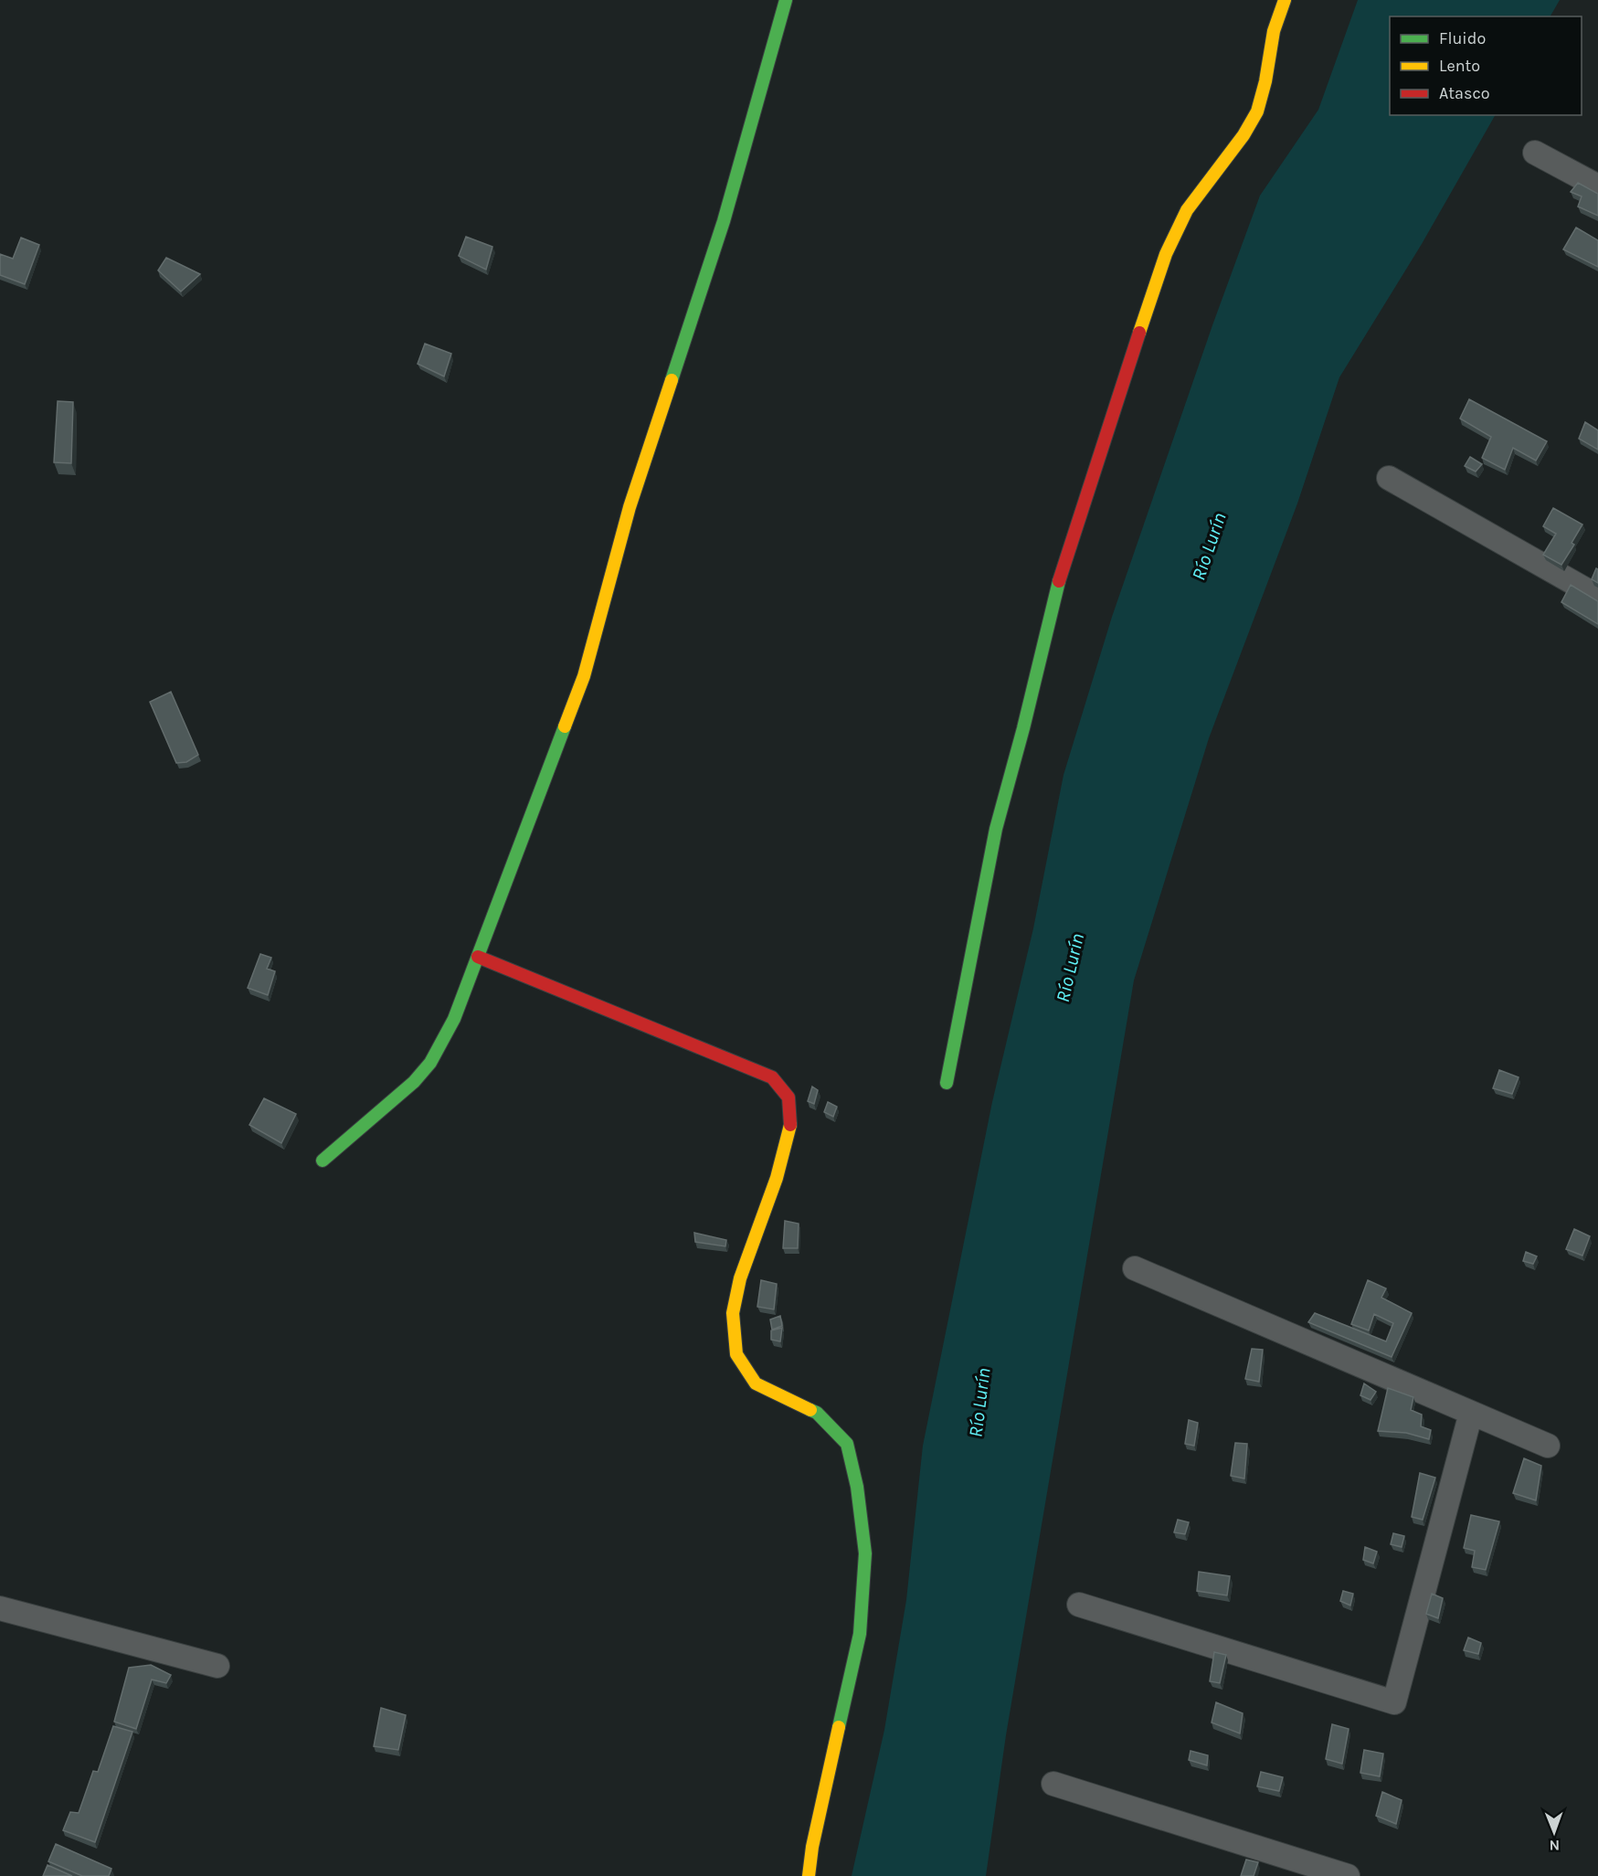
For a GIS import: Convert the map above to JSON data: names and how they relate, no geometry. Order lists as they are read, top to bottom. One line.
{"water":["Río Lurín"],"legend":["Fluido","Lento","Atasco"],"north":"bottom"}
